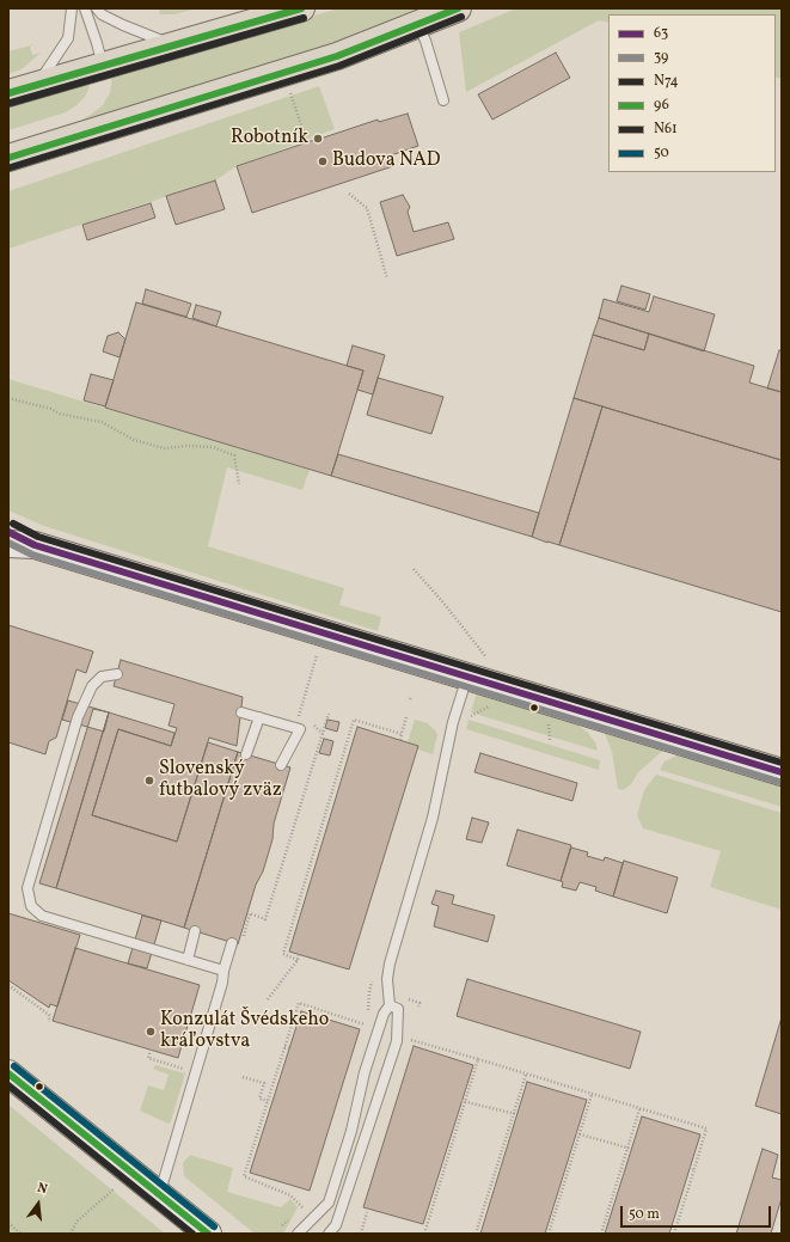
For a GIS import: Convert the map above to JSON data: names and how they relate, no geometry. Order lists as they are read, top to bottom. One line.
{"places":["Robotník","Budova NAD","Slovenský futbalový zväz","Konzulát Švédskeho kráľovstva"],"lines":["transit line 96","transit line N61","transit line N74","transit line 63","transit line 39","transit line 50"],"legend":["63","39","N74","96","N61","50"],"scale_bar":"50 m","north":"top"}
